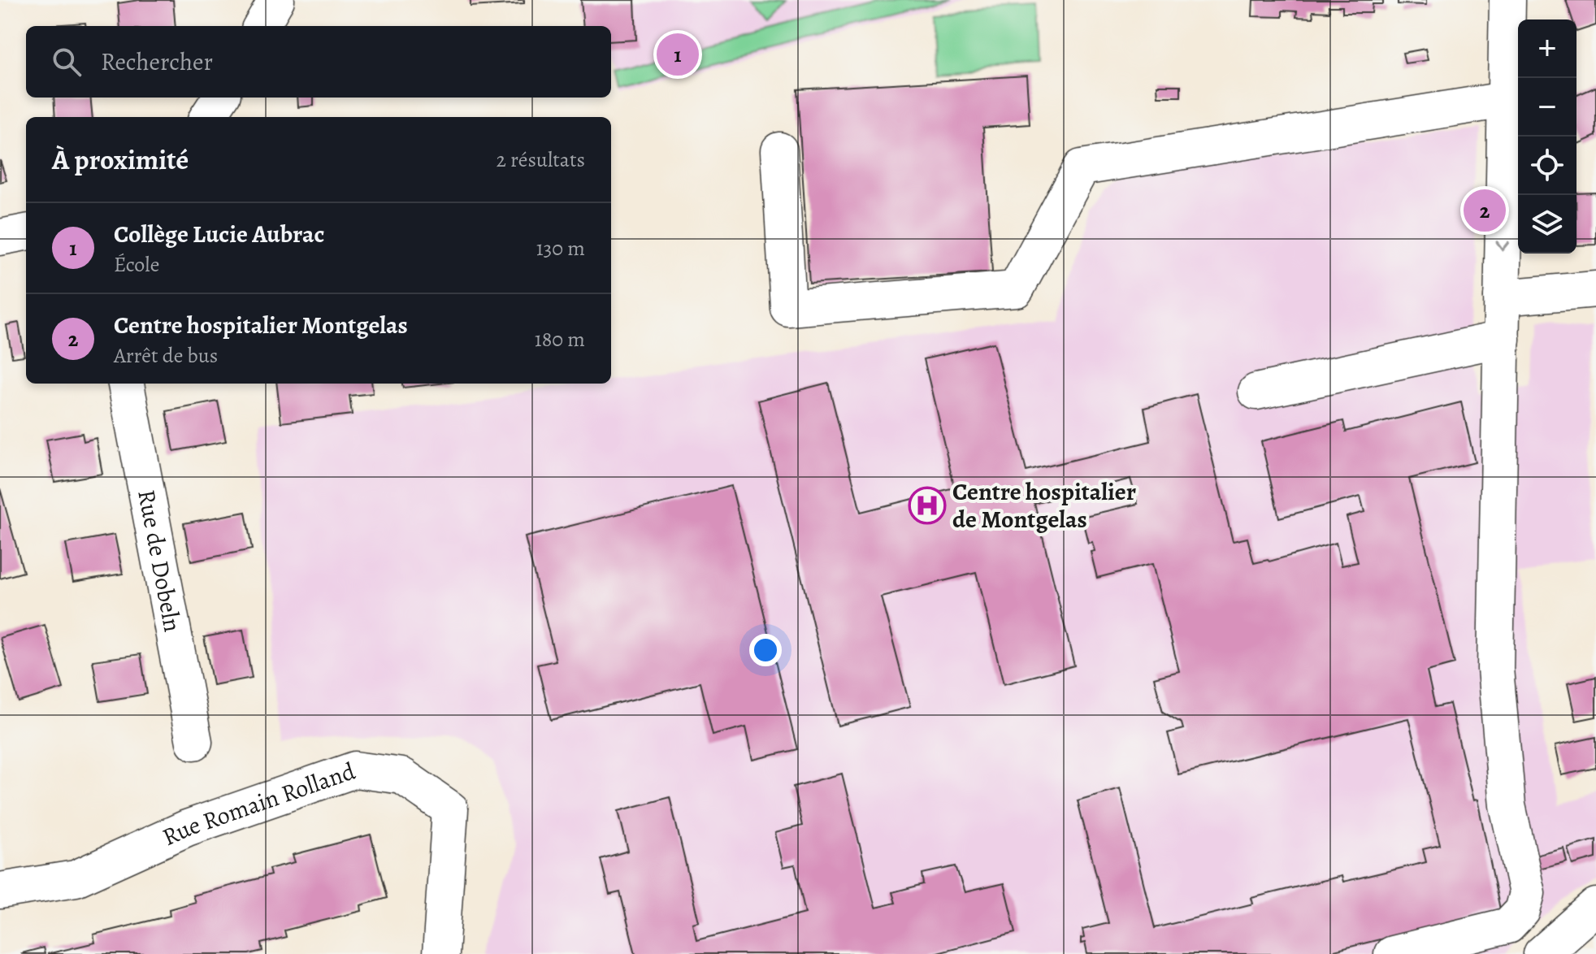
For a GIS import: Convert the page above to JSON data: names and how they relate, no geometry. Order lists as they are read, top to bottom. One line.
{"streets":{"street":["Rue de Dobeln","Rue Romain Rolland"]},"places":{"hospital":["Centre hospitalier de Montgelas"]},"page":{"map_buttons":["+","−"],"search":"Rechercher","pins":["1","2"],"heading":["À proximité","2 résultats"],"list":[{"mark":"1","name":"Collège Lucie Aubrac","note":"École","value":"130 m"},{"mark":"2","name":"Centre hospitalier Montgelas","note":"Arrêt de bus","value":"180 m"}]}}
